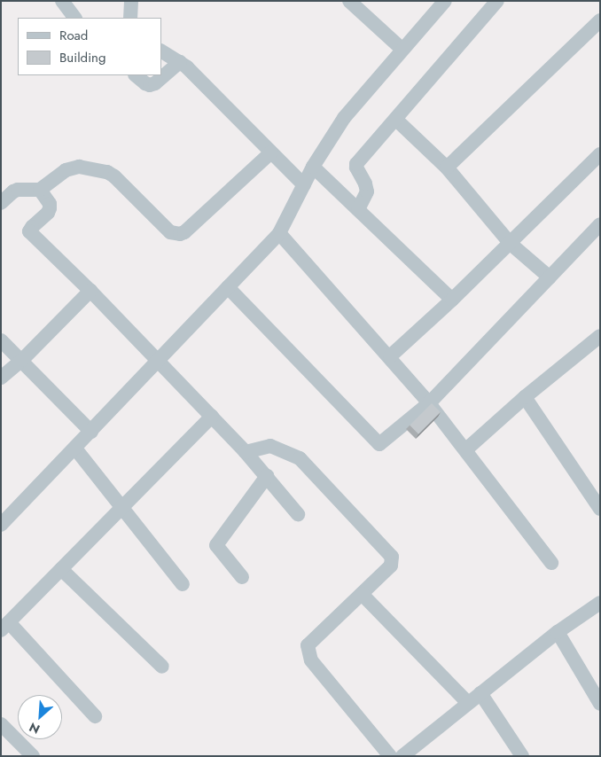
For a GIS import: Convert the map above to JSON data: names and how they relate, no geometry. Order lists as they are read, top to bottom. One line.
{"legend":["Road","Building"],"north":"bottom left"}
